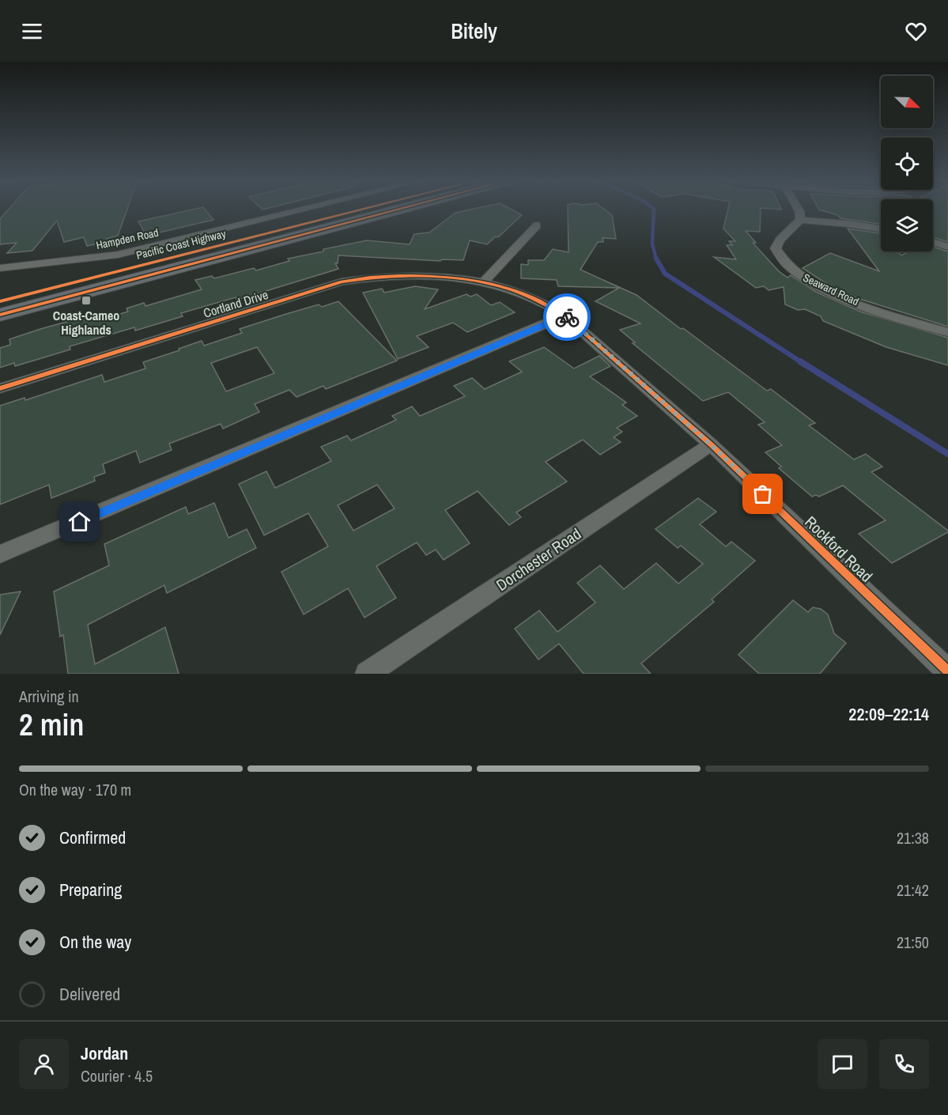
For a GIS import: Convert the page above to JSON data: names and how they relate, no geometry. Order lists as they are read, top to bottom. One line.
{"streets":{"highway":["Pacific Coast Highway"],"street":["Hampden Road","Seaward Road","Cortland Drive","Rockford Road","Dorchester Road"]},"crossings":[["Cortland Drive","Rockford Road"],["Rockford Road","Dorchester Road"]],"places":{"transit":["Coast-Cameo Highlands"]},"north":"bottom right","page":{"header":"Bitely","heading":["2 min","Arriving in","22:09–22:14"],"panel":["Jordan","Courier · 4.5"],"bar":"On the way · 170 m","list":[["Confirmed","21:38"],["Preparing","21:42"],["On the way","21:50"],"Delivered"]}}
